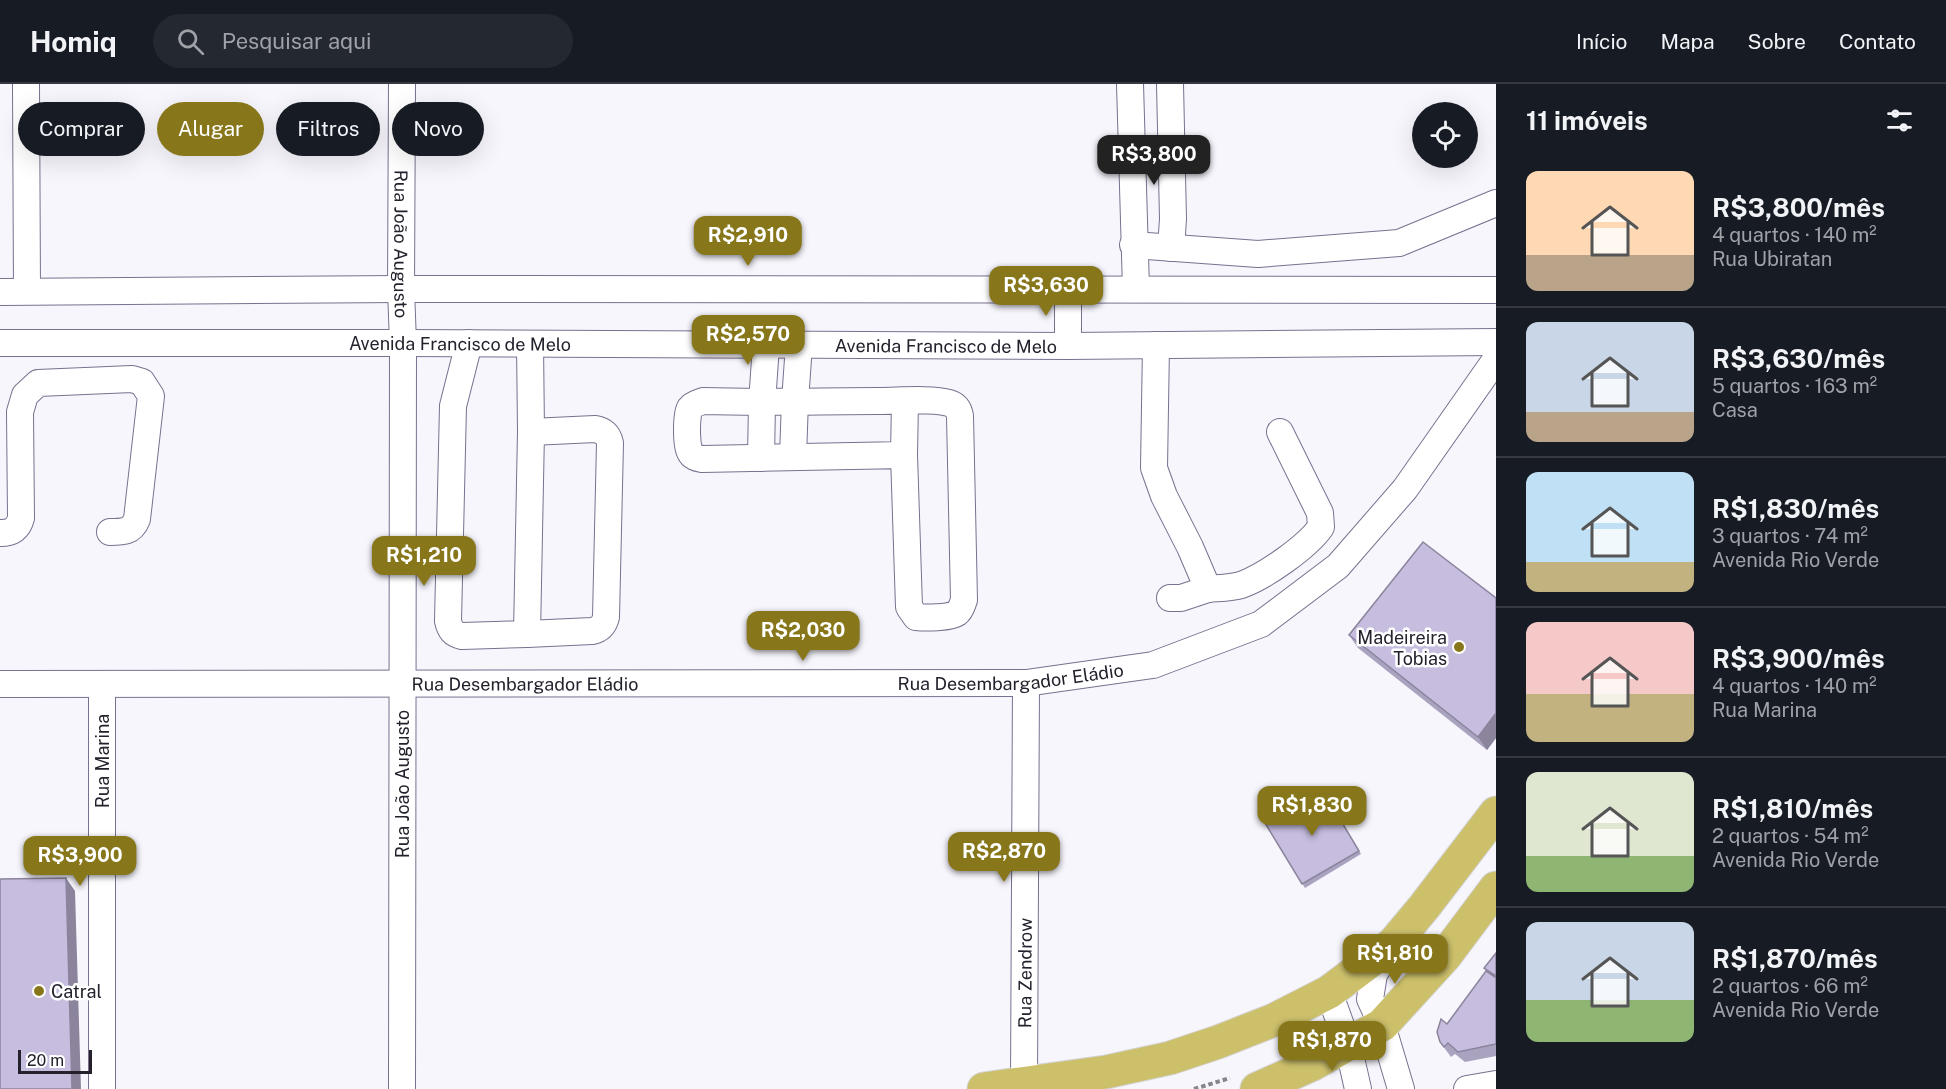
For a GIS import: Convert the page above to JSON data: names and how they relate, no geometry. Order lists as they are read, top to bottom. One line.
{"streets":{"street":["Rua João Augusto","Avenida Francisco de Melo","Rua Desembargador Eládio","Rua Marina","Rua Zendrow"]},"crossings":[["Rua João Augusto","Avenida Francisco de Melo"],["Rua João Augusto","Rua Desembargador Eládio"],["Rua Desembargador Eládio","Rua Marina"],["Rua Desembargador Eládio","Rua Zendrow"]],"places":["Madeireira Tobias","Catral"],"scale_bar":"20 m","page":{"header":"Homiq","search":"Pesquisar aqui","nav":["Início","Mapa","Sobre","Contato"],"heading":"11 imóveis","chip":["Comprar","Alugar","Filtros","Novo"],"price":["R$3,800","R$2,910","R$3,630","R$2,570","R$1,210","R$2,030","R$1,830","R$2,870","R$3,900","R$1,810","R$1,870"],"list":[{"name":"R$3,800/mês","note":"4 quartos · 140 m² · Rua Ubiratan"},{"name":"R$3,630/mês","note":"5 quartos · 163 m² · Casa"},{"name":"R$1,830/mês","note":"3 quartos · 74 m² · Avenida Rio Verde"},{"name":"R$3,900/mês","note":"4 quartos · 140 m² · Rua Marina"},{"name":"R$1,810/mês","note":"2 quartos · 54 m² · Avenida Rio Verde"},{"name":"R$1,870/mês","note":"2 quartos · 66 m² · Avenida Rio Verde"}],"scale":"20 m"}}
